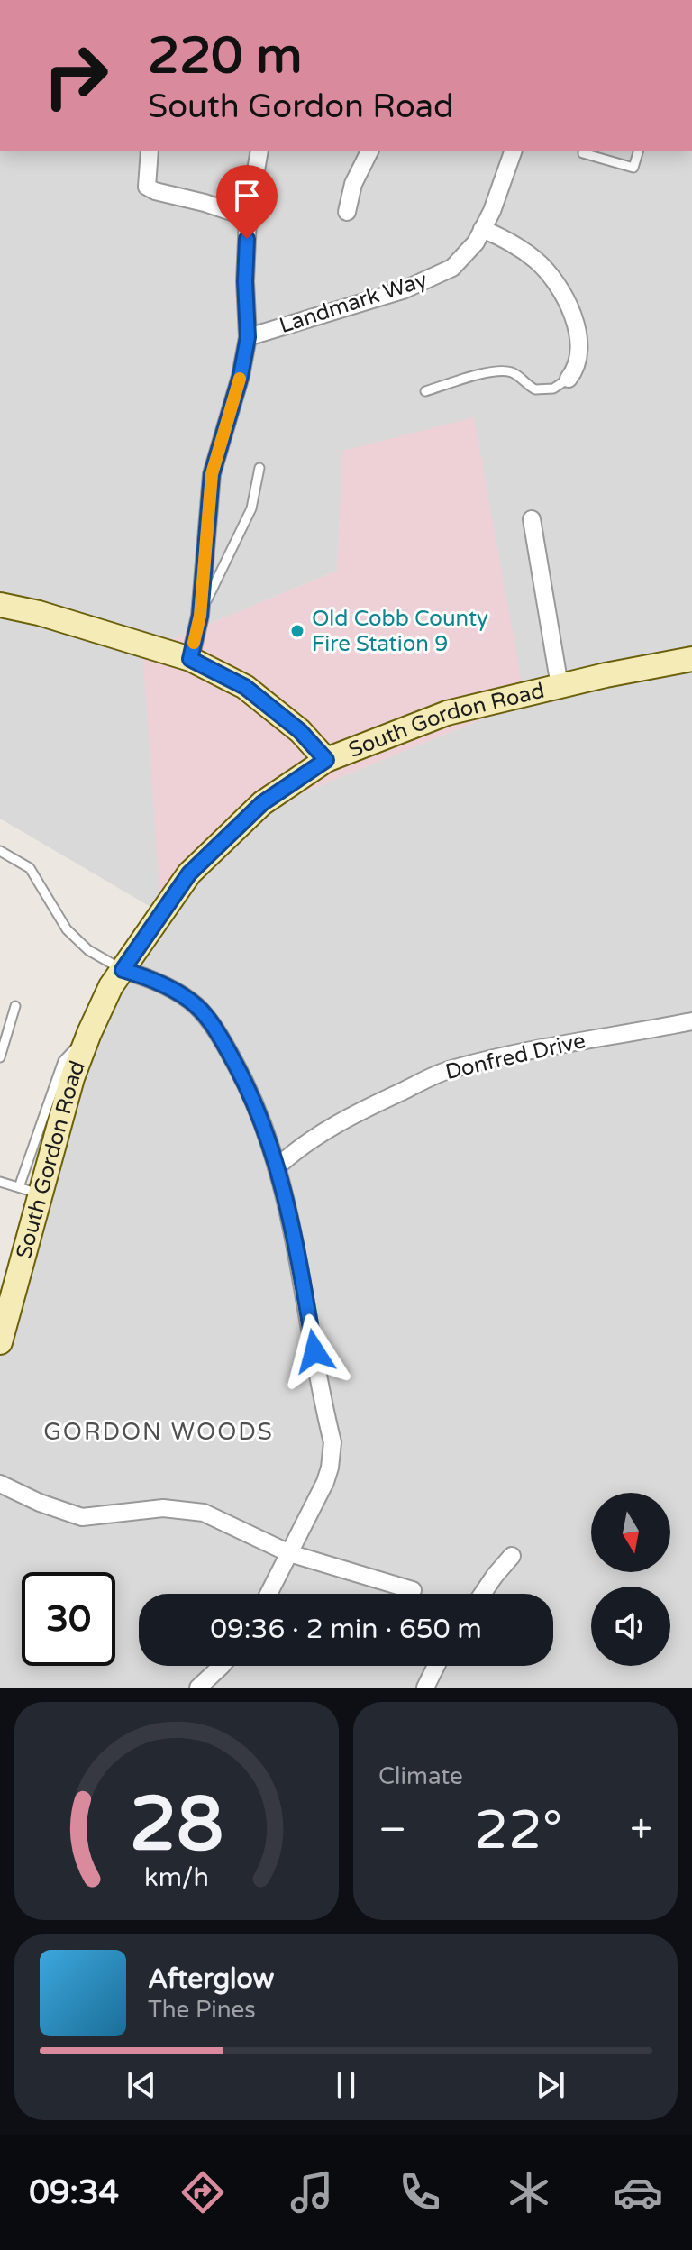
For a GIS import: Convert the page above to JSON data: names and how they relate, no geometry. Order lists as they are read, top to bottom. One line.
{"streets":{"street":["Landmark Way","South Gordon Road","Donfred Drive"]},"districts":["GORDON WOODS"],"places":["Old Cobb County Fire Station 9"],"north":"bottom","page":{"turn":["220 m","South Gordon Road"],"limit":"30","trip":"09:36 · 2 min · 650 m","tile":"Climate","heat":["−","22°","+"],"song":["Afterglow","The Pines"],"tabs":"09:34","gauge":["28","km/h"]}}
